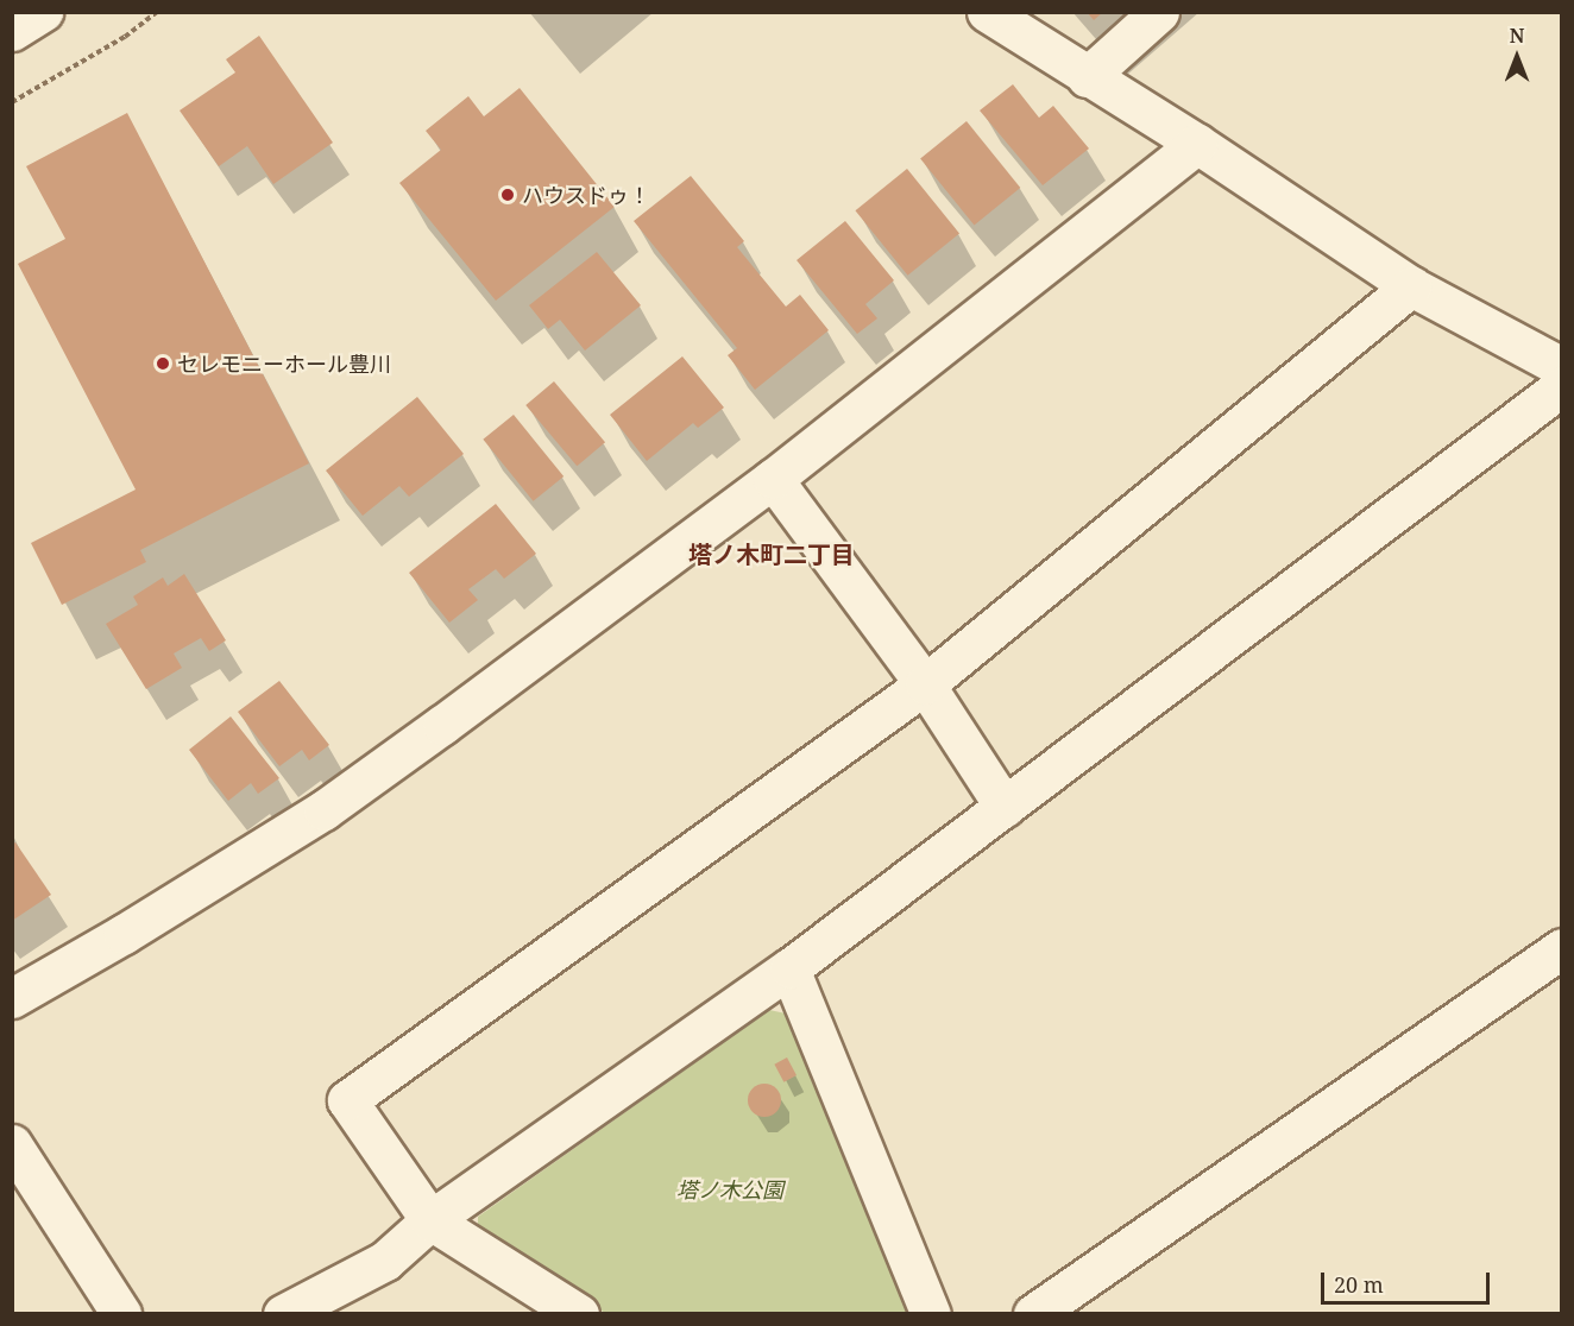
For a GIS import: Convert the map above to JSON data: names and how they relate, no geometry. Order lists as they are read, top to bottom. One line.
{"districts":["塔ノ木町二丁目"],"parks":["塔ノ木公園"],"places":["ハウスドゥ！","セレモニーホール豊川"],"scale_bar":"20 m","north":"top"}
